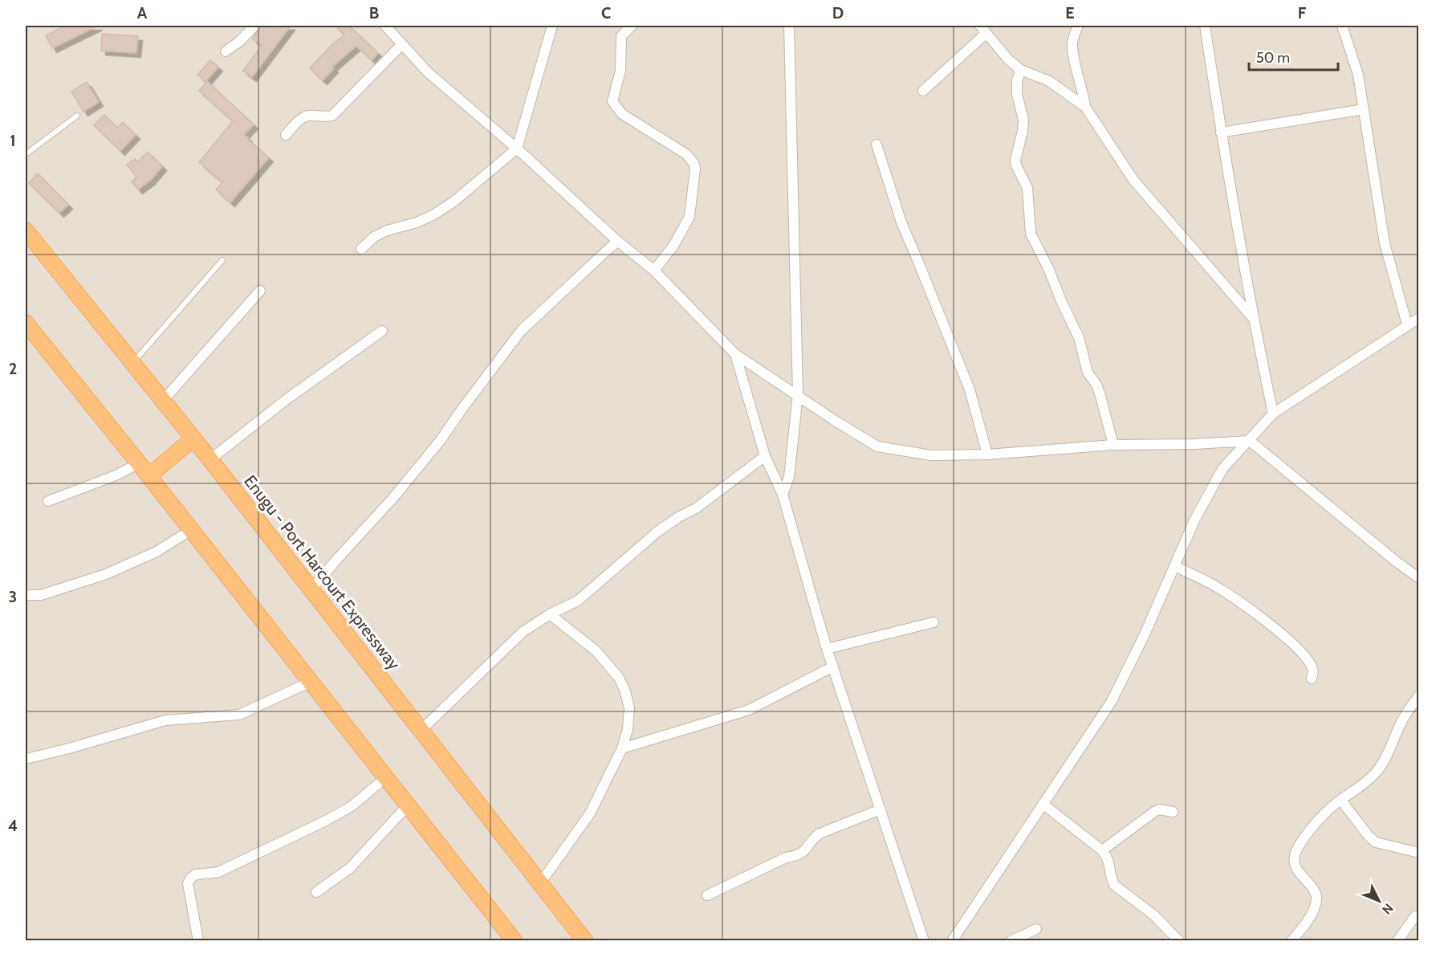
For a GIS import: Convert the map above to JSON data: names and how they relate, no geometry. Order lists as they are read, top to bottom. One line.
{"streets":{"highway":["Enugu - Port Harcourt Expressway"]},"scale_bar":"50 m","north":"bottom right","grid":{"columns":["A","B","C","D","E","F"],"rows":["1","2","3","4"]}}
